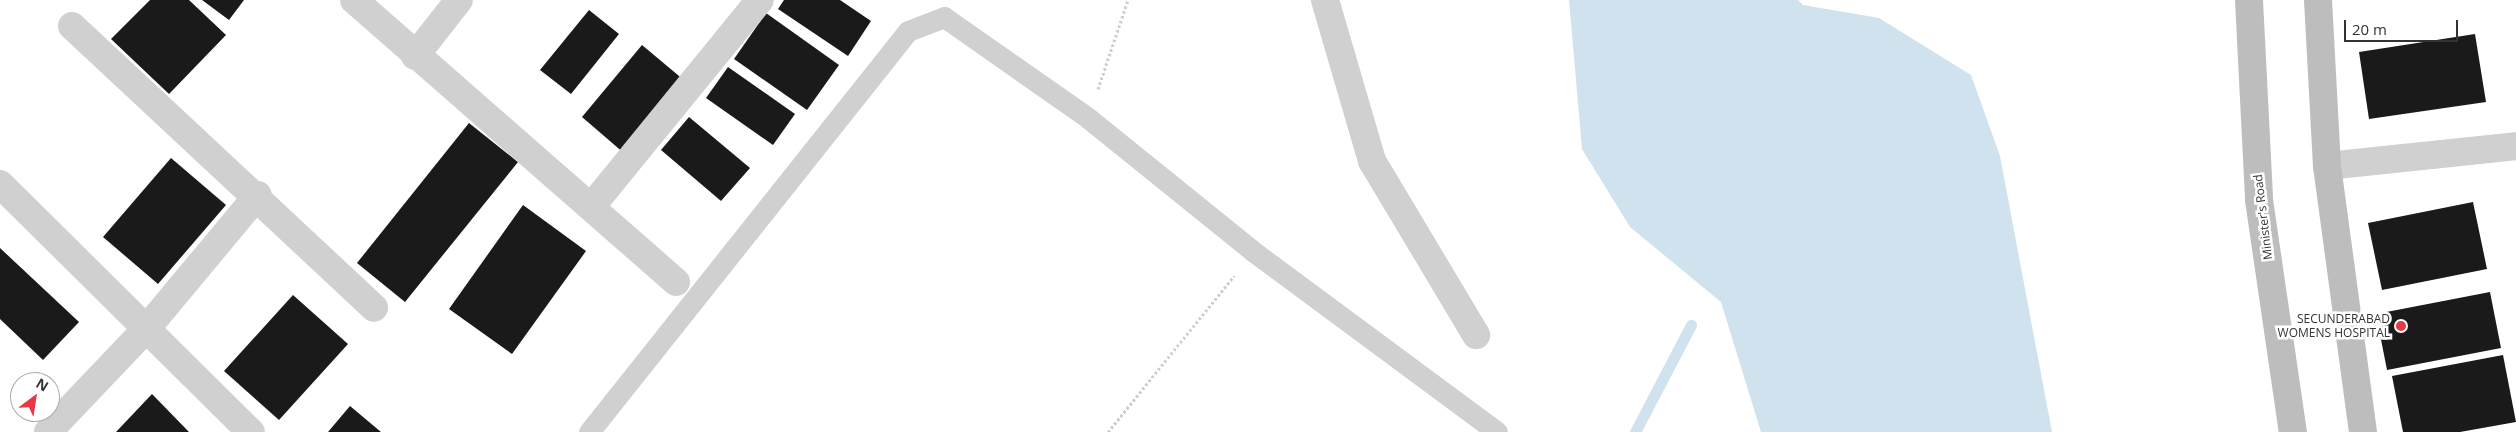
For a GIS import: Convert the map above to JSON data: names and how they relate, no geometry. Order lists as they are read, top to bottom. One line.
{"streets":{"main road":["Minister's Road"]},"places":["SECUNDERABAD WOMENS HOSPITAL"],"scale_bar":"20 m","north":"top right"}
